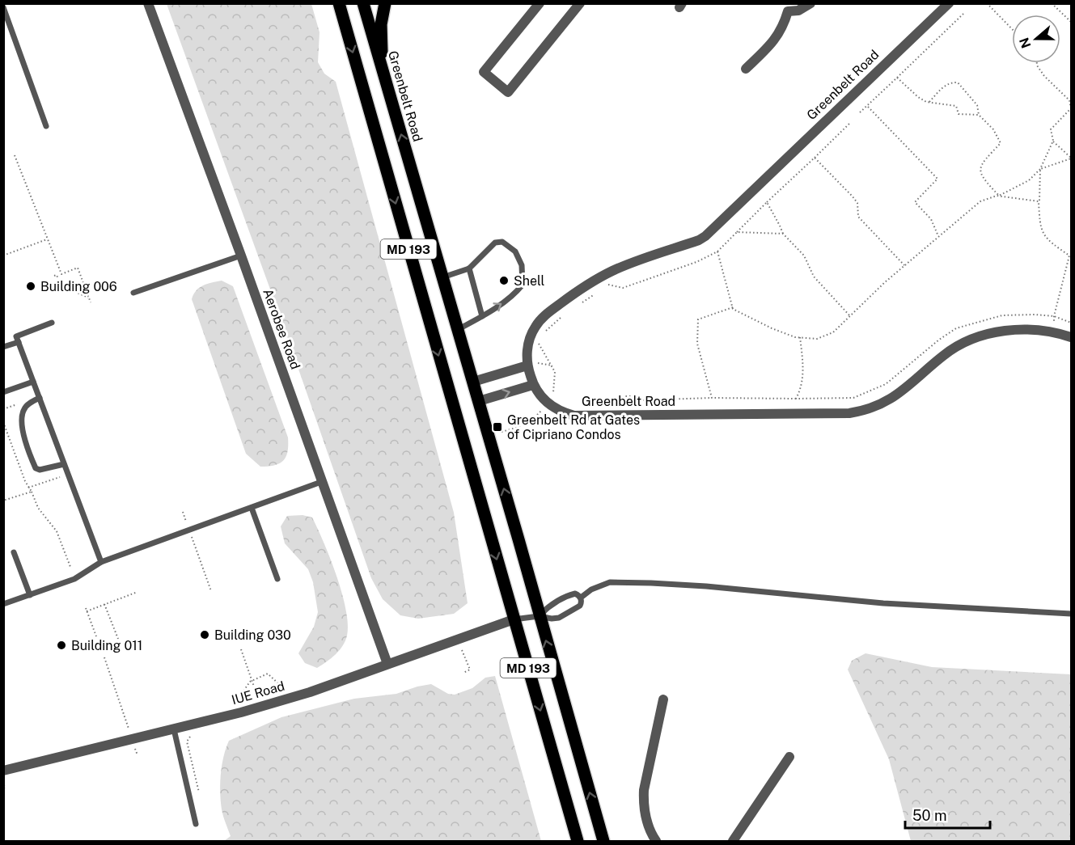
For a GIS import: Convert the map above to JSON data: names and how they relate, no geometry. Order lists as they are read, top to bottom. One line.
{"streets":{"main road":["Greenbelt Road","MD 193"],"street":["Aerobee Road","IUE Road"]},"crossings":[["MD 193","IUE Road"],["Aerobee Road","IUE Road"]],"places":{"other":["Shell","Building 006","Building 030","Building 011"],"transit":["Greenbelt Rd at Gates of Cipriano Condos"]},"scale_bar":"50 m","north":"left"}
